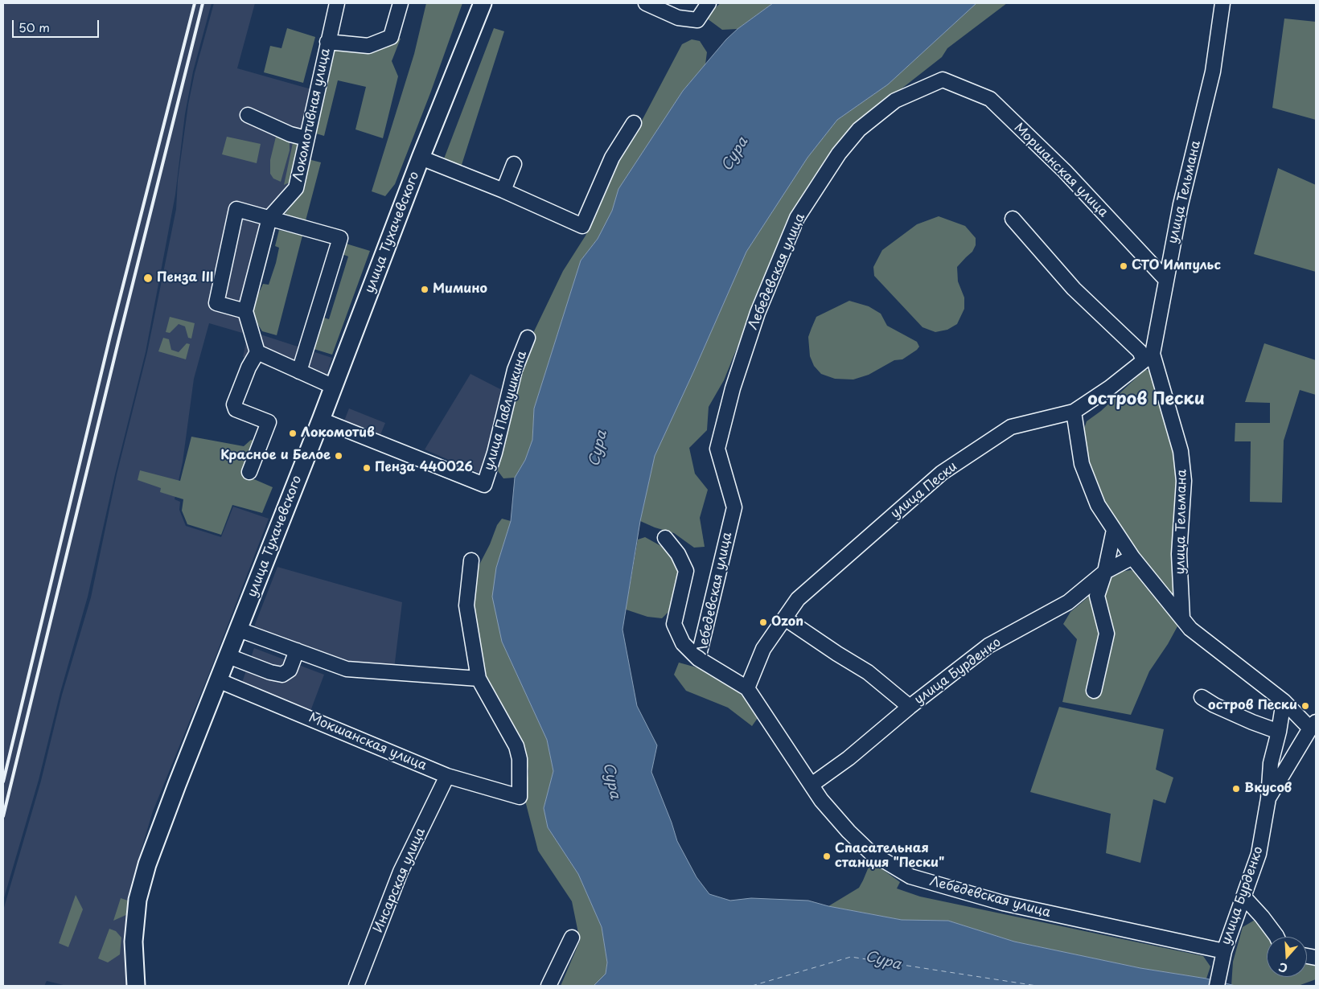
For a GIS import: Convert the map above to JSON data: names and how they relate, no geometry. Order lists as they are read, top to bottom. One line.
{"streets":{"main road":["улица Тухачевского"],"street":["Локомотивная улица","Моршанская улица","улица Тельмана","Лебедевская улица","улица Павлушкина","улица Пески","улица Бурденко","Мокшанская улица","Инсарская улица"]},"crossings":[["Моршанская улица","улица Тельмана"],["Моршанская улица","Лебедевская улица"],["улица Тельмана","улица Пески"],["улица Тухачевского","улица Павлушкина"],["улица Тухачевского","Мокшанская улица"],["Лебедевская улица","улица Пески"],["Лебедевская улица","улица Бурденко"],["Мокшанская улица","Инсарская улица"]],"districts":["остров Пески"],"water":["Сура"],"places":["СТО Импульс","Пенза III","Мимино","Локомотив","Красное и Белое","Пенза 440026","Ozon","остров Пески","Вкусов","Спасательная станция \"Пески\""],"scale_bar":"50 m","north":"bottom"}
